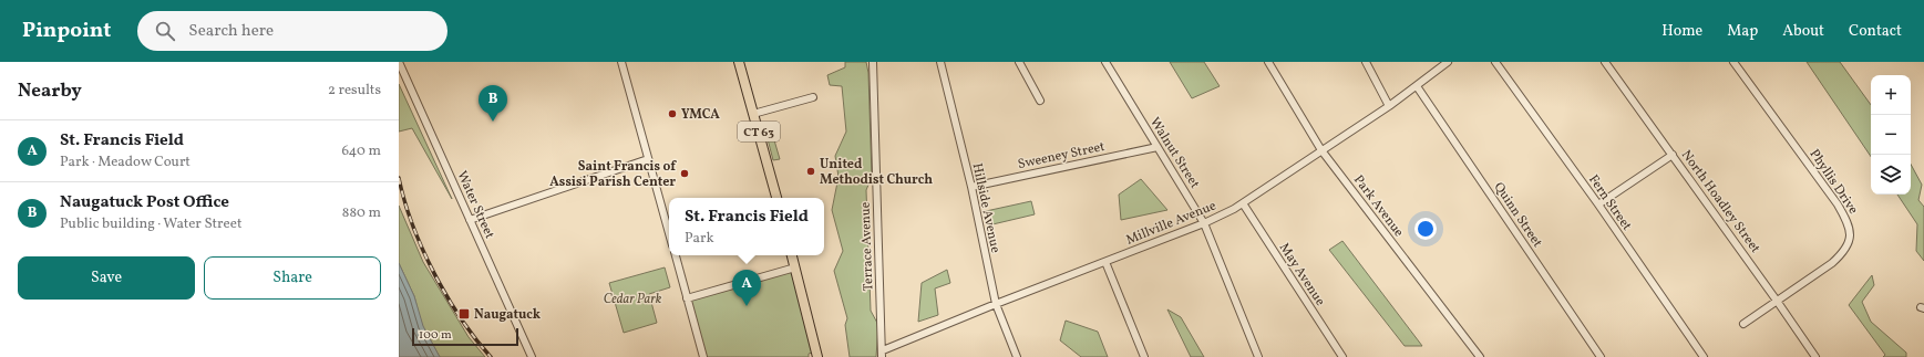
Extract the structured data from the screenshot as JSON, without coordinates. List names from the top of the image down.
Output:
{
  "streets": {
    "main road": ["CT 63"],
    "street": [
      "Walnut Street",
      "Sweeney Street",
      "Phyllis Drive",
      "North Hoadley Street",
      "Fern Street",
      "Water Street",
      "Park Avenue",
      "Hillside Avenue",
      "Quinn Street",
      "Millville Avenue",
      "Terrace Avenue",
      "May Avenue"
    ]
  },
  "crossings": [
    ["Walnut Street", "Sweeney Street"],
    ["Walnut Street", "Millville Avenue"],
    ["Sweeney Street", "Hillside Avenue"],
    ["Phyllis Drive", "North Hoadley Street"],
    ["Park Avenue", "Millville Avenue"],
    ["Hillside Avenue", "Millville Avenue"],
    ["Quinn Street", "Millville Avenue"],
    ["Millville Avenue", "Terrace Avenue"],
    ["Millville Avenue", "May Avenue"]
  ],
  "parks": ["Cedar Park"],
  "places": {
    "other": ["YMCA", "United Methodist Church", "Saint Francis of Assisi Parish Center"],
    "transit": ["Naugatuck"]
  },
  "scale_bar": "100 m",
  "page": {
    "header": "Pinpoint",
    "search": "Search here",
    "nav": [
      "Home",
      "Map",
      "About",
      "Contact"
    ],
    "heading": ["Nearby", "2 results"],
    "map_buttons": ["+", "−"],
    "pins": ["B", "A"],
    "list": [
      {
        "mark": "A",
        "name": "St. Francis Field",
        "note": "Park · Meadow Court",
        "value": "640 m"
      },
      {
        "mark": "B",
        "name": "Naugatuck Post Office",
        "note": "Public building · Water Street",
        "value": "880 m"
      }
    ],
    "popup": ["St. Francis Field", "Park"],
    "buttons": ["Save", "Share"],
    "scale": "100 m"
  }
}
